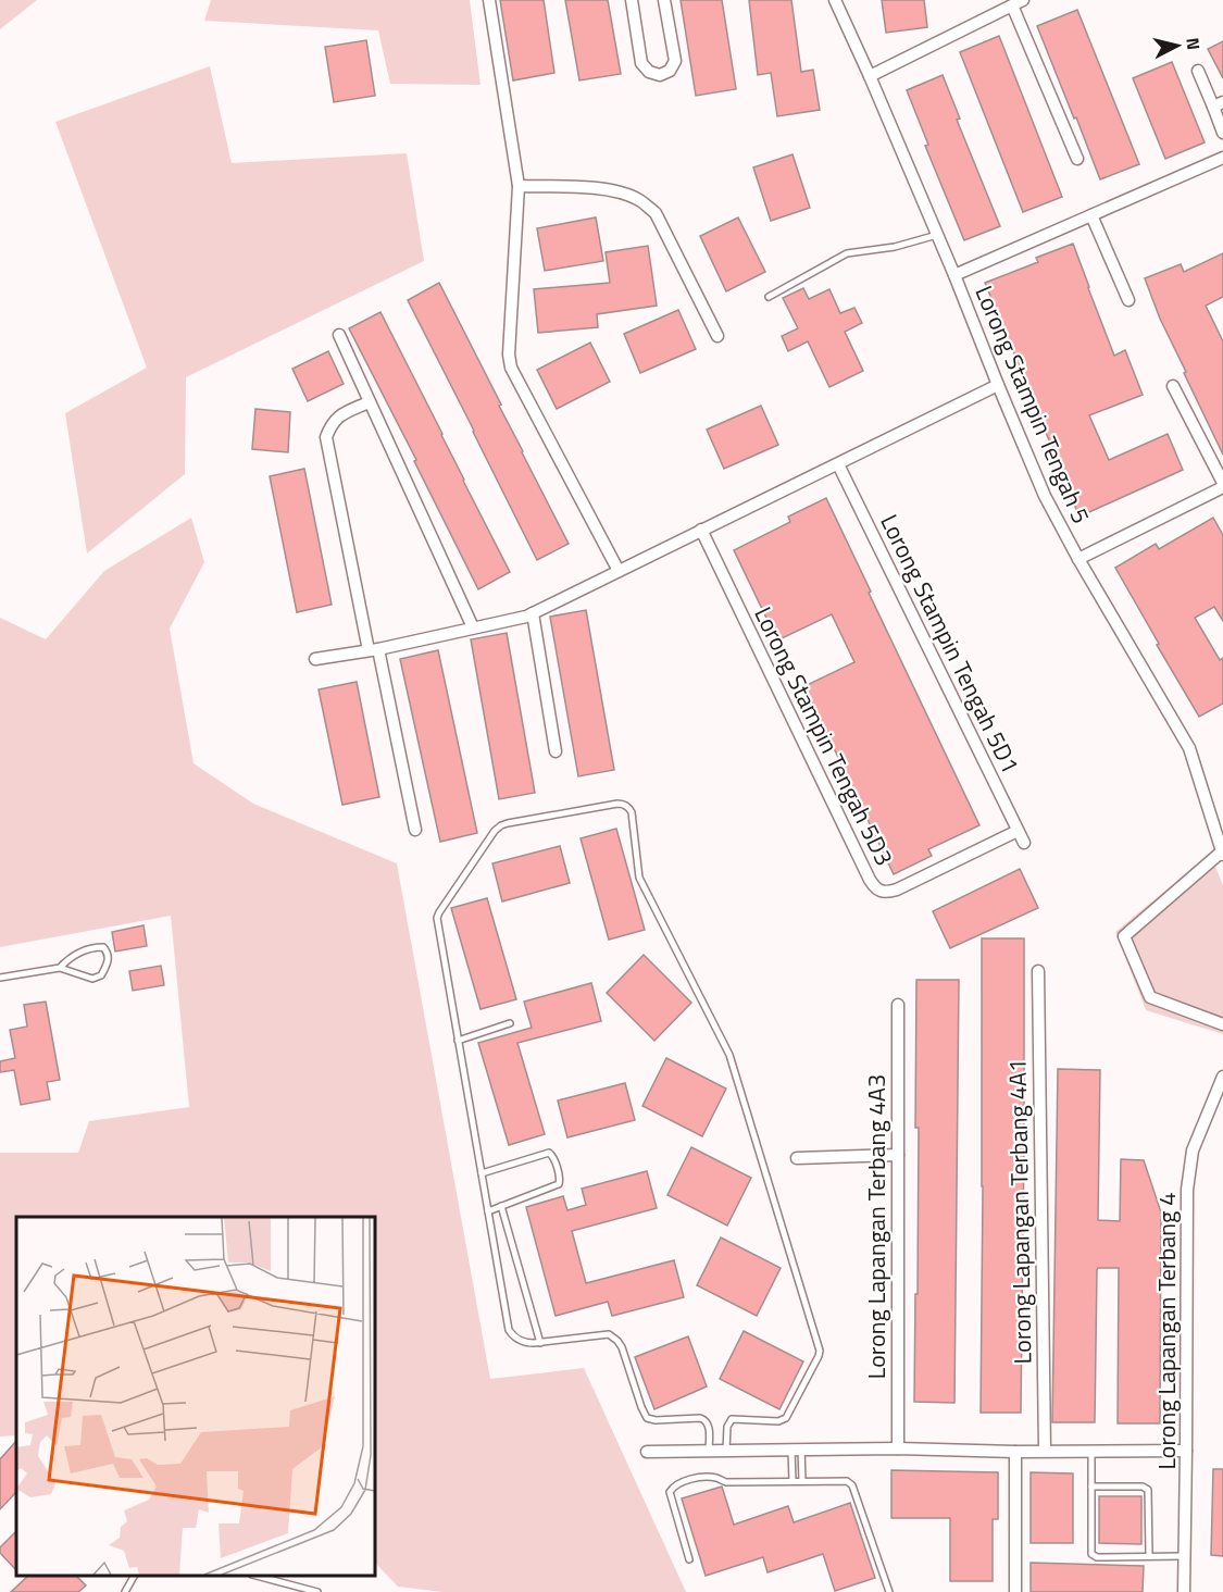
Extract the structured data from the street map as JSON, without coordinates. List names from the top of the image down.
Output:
{
  "streets": {
    "street": [
      "Lorong Stampin Tengah 5",
      "Lorong Stampin Tengah 5D1",
      "Lorong Stampin Tengah 5D3",
      "Lorong Lapangan Terbang 4A1",
      "Lorong Lapangan Terbang 4A3",
      "Lorong Lapangan Terbang 4"
    ]
  },
  "crossings": [
    ["Lorong Stampin Tengah 5D1", "Lorong Stampin Tengah 5D3"]
  ],
  "north": "right"
}
